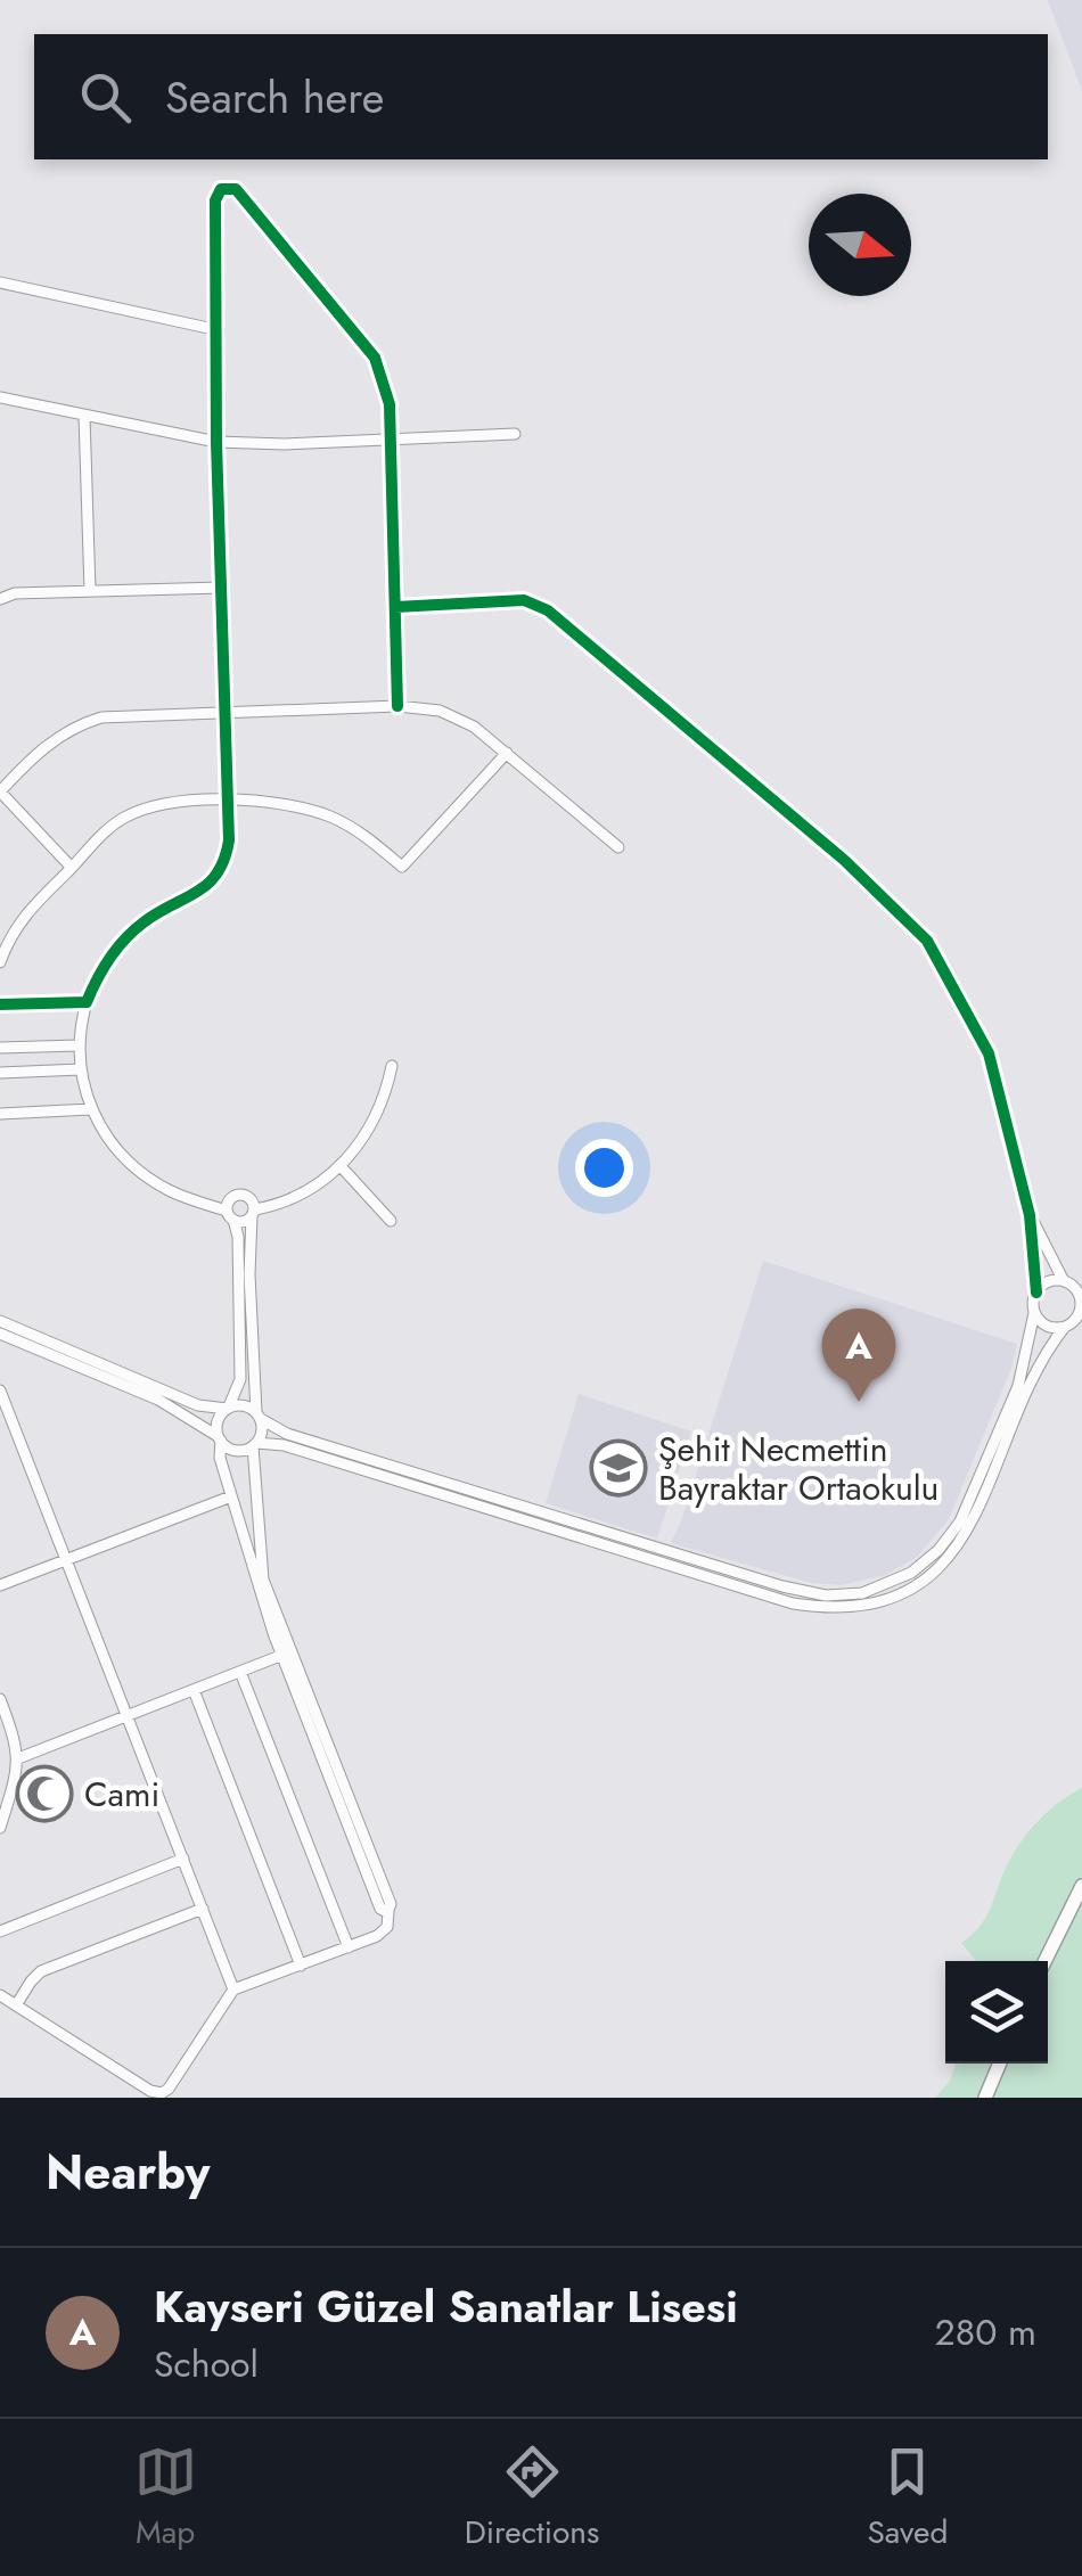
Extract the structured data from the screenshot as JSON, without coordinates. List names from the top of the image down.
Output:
{
  "places": {
    "school or university": ["Şehit Necmettin Bayraktar Ortaokulu"],
    "mosque": ["Cami"]
  },
  "north": "right",
  "page": {
    "search": "Search here",
    "pins": "A",
    "heading": "Nearby",
    "list": [
      {
        "mark": "A",
        "name": "Kayseri Güzel Sanatlar Lisesi",
        "note": "School",
        "value": "280 m"
      }
    ],
    "nav": ["Map", "Directions", "Saved"]
  }
}
